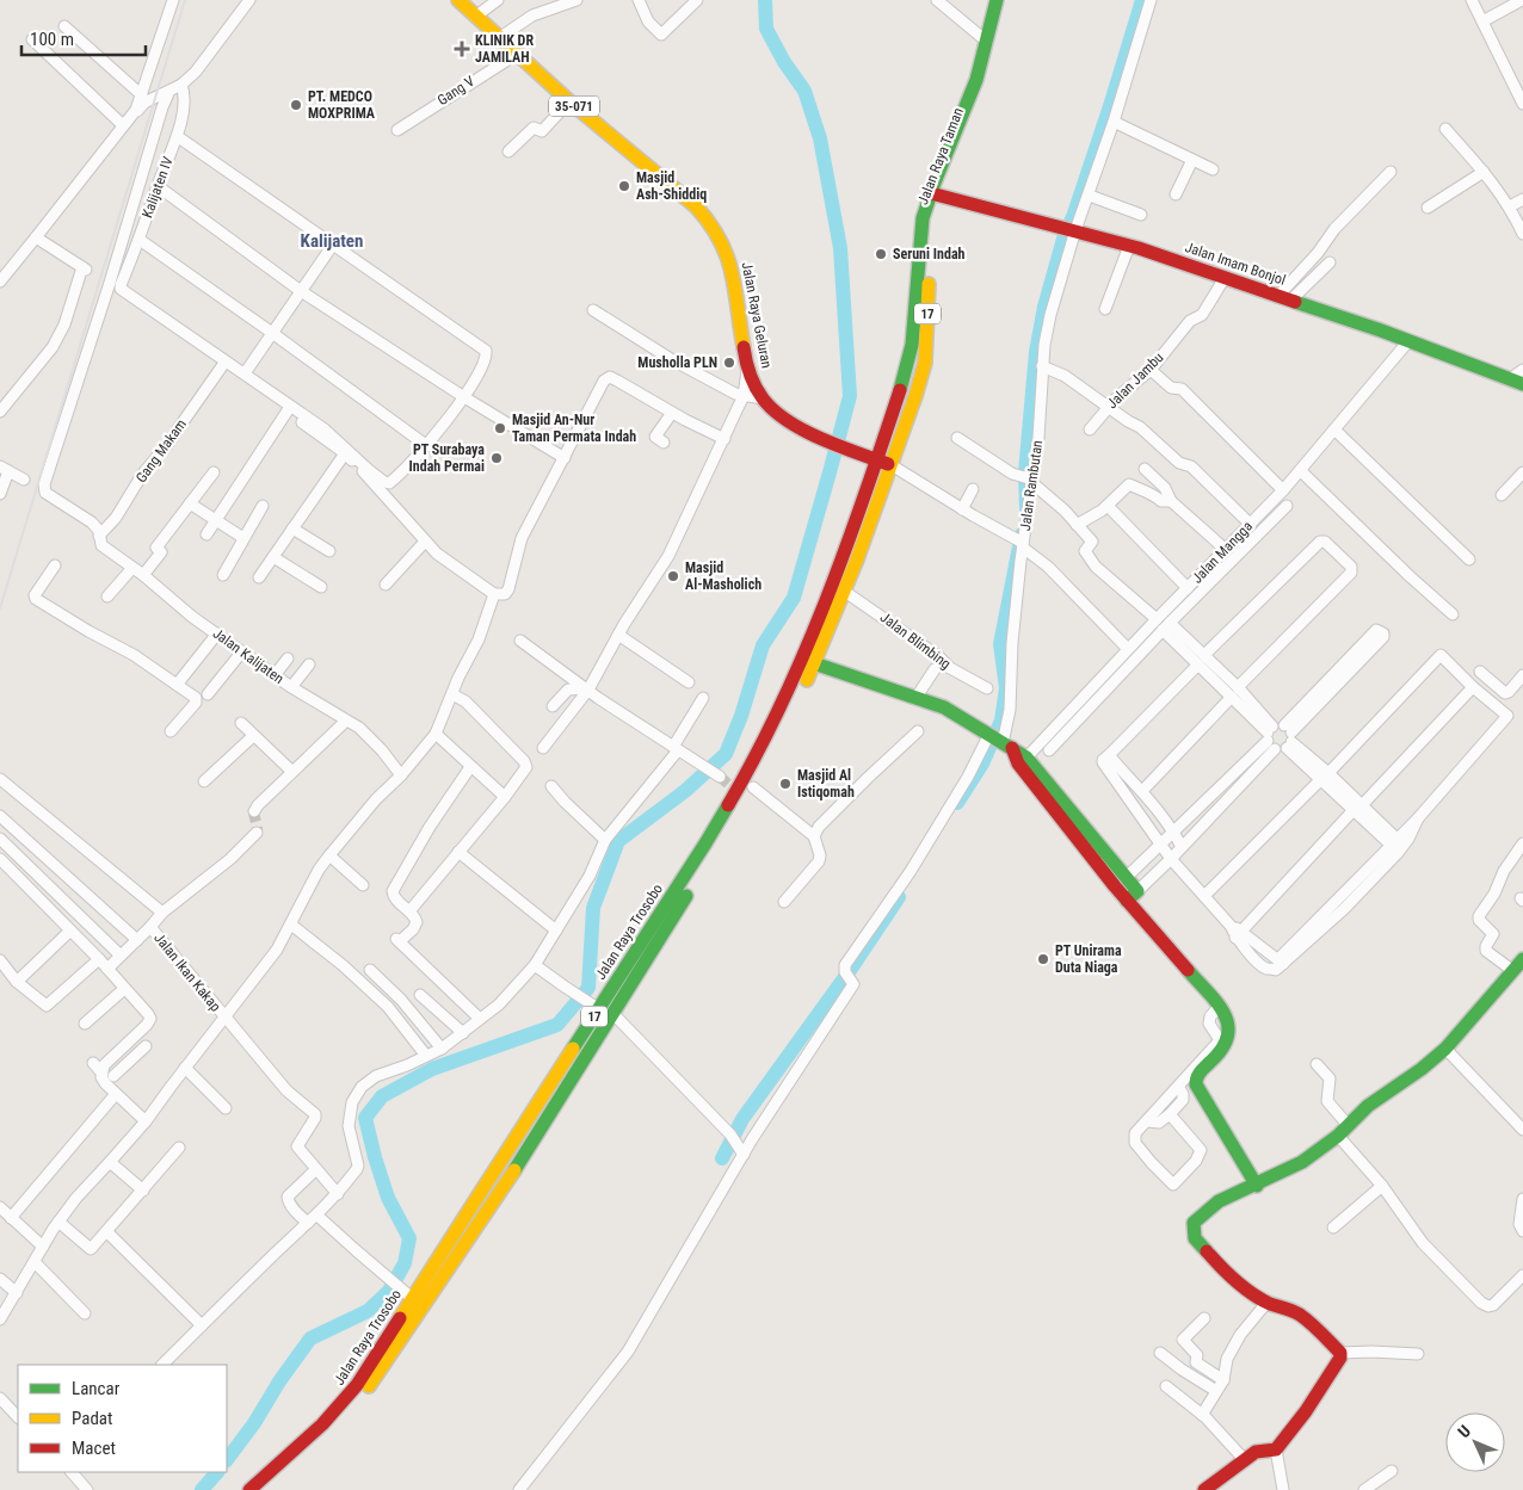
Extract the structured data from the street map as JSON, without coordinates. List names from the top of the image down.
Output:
{
  "streets": {
    "main road": [
      "35-071",
      "Jalan Raya Taman",
      "Jalan Imam Bonjol",
      "17",
      "Jalan Raya Geluran",
      "Jalan Raya Trosobo"
    ],
    "street": [
      "Gang V",
      "Kalijaten IV",
      "Jalan Jambu",
      "Gang Makam",
      "Jalan Rambutan",
      "Jalan Mangga",
      "Jalan Blimbing",
      "Jalan Kalijaten",
      "Jalan Ikan Kakap"
    ]
  },
  "crossings": [
    ["Gang V", "35-071"],
    ["35-071", "Jalan Raya Geluran"],
    ["Jalan Raya Taman", "Jalan Imam Bonjol"],
    ["Jalan Raya Taman", "Jalan Raya Geluran"],
    ["Jalan Raya Taman", "Jalan Raya Trosobo"],
    ["Jalan Imam Bonjol", "Jalan Jambu"],
    ["Jalan Imam Bonjol", "Jalan Rambutan"],
    ["Jalan Imam Bonjol", "Jalan Mangga"],
    ["Jalan Raya Geluran", "Jalan Raya Trosobo"],
    ["Gang Makam", "Jalan Kalijaten"],
    ["Jalan Blimbing", "Jalan Raya Trosobo"]
  ],
  "districts": ["Kalijaten"],
  "places": {
    "health": ["KLINIK DR JAMILAH"],
    "other": [
      "PT. MEDCO MOXPRIMA",
      "Masjid Ash-Shiddiq",
      "Seruni Indah",
      "Musholla PLN",
      "Masjid An-Nur Taman Permata Indah",
      "PT Surabaya Indah Permai",
      "Masjid Al-Masholich",
      "Masjid Al Istiqomah",
      "PT Unirama Duta Niaga"
    ]
  },
  "legend": ["Lancar", "Padat", "Macet"],
  "scale_bar": "100 m",
  "north": "top left"
}
